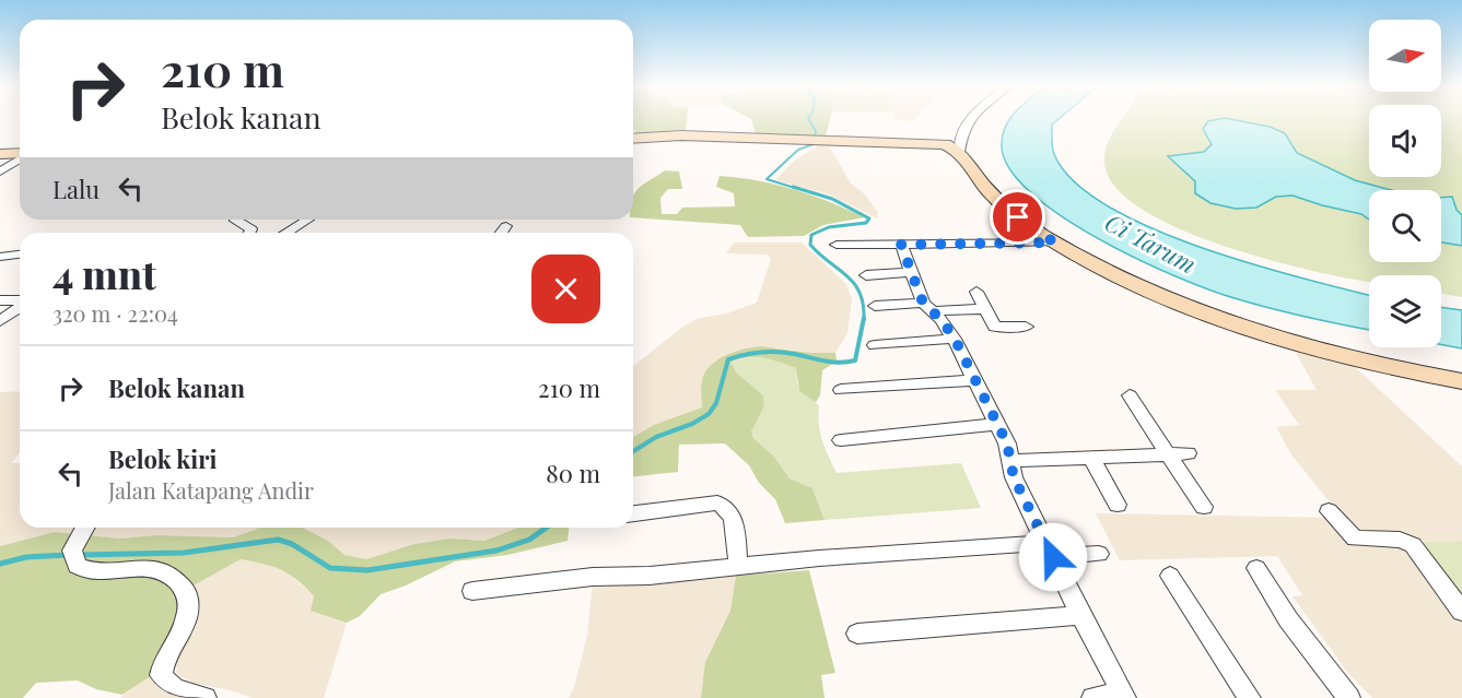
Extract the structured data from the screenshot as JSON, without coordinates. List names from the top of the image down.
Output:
{
  "water": ["Ci Tarum"],
  "north": "right",
  "page": {
    "turn": ["210 m", "Belok kanan"],
    "then": "Lalu",
    "heading": ["4 mnt", "320 m · 22:04"],
    "list": [
      {
        "name": "Belok kanan",
        "value": "210 m"
      },
      {
        "name": "Belok kiri",
        "note": "Jalan Katapang Andir",
        "value": "80 m"
      }
    ]
  }
}
